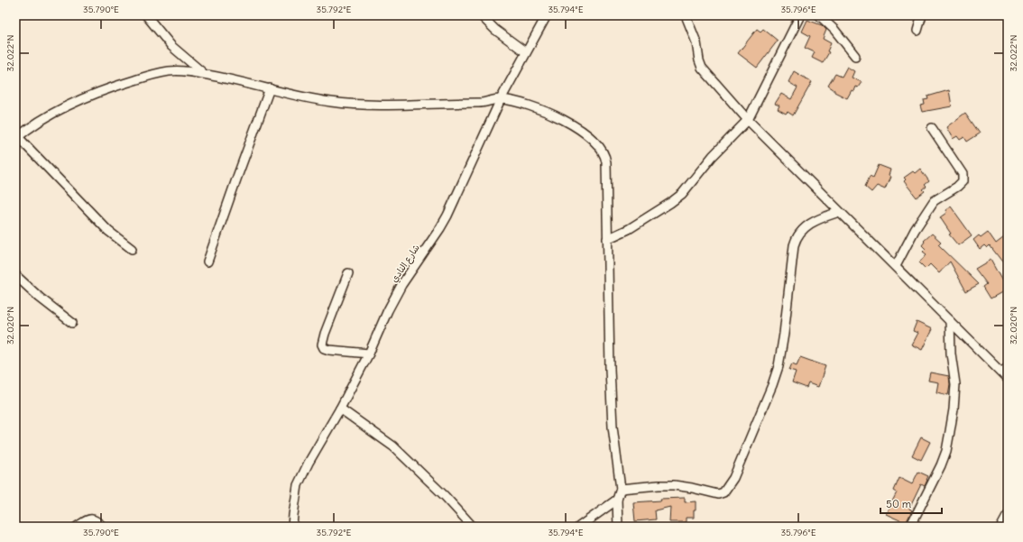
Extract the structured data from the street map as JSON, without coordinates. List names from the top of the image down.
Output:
{
  "streets": {
    "street": ["شارع النادي"]
  },
  "scale_bar": "50 m",
  "coordinates": [
    "35.790°E",
    "35.792°E",
    "35.794°E",
    "35.796°E",
    "32.022°N",
    "32.020°N"
  ]
}
